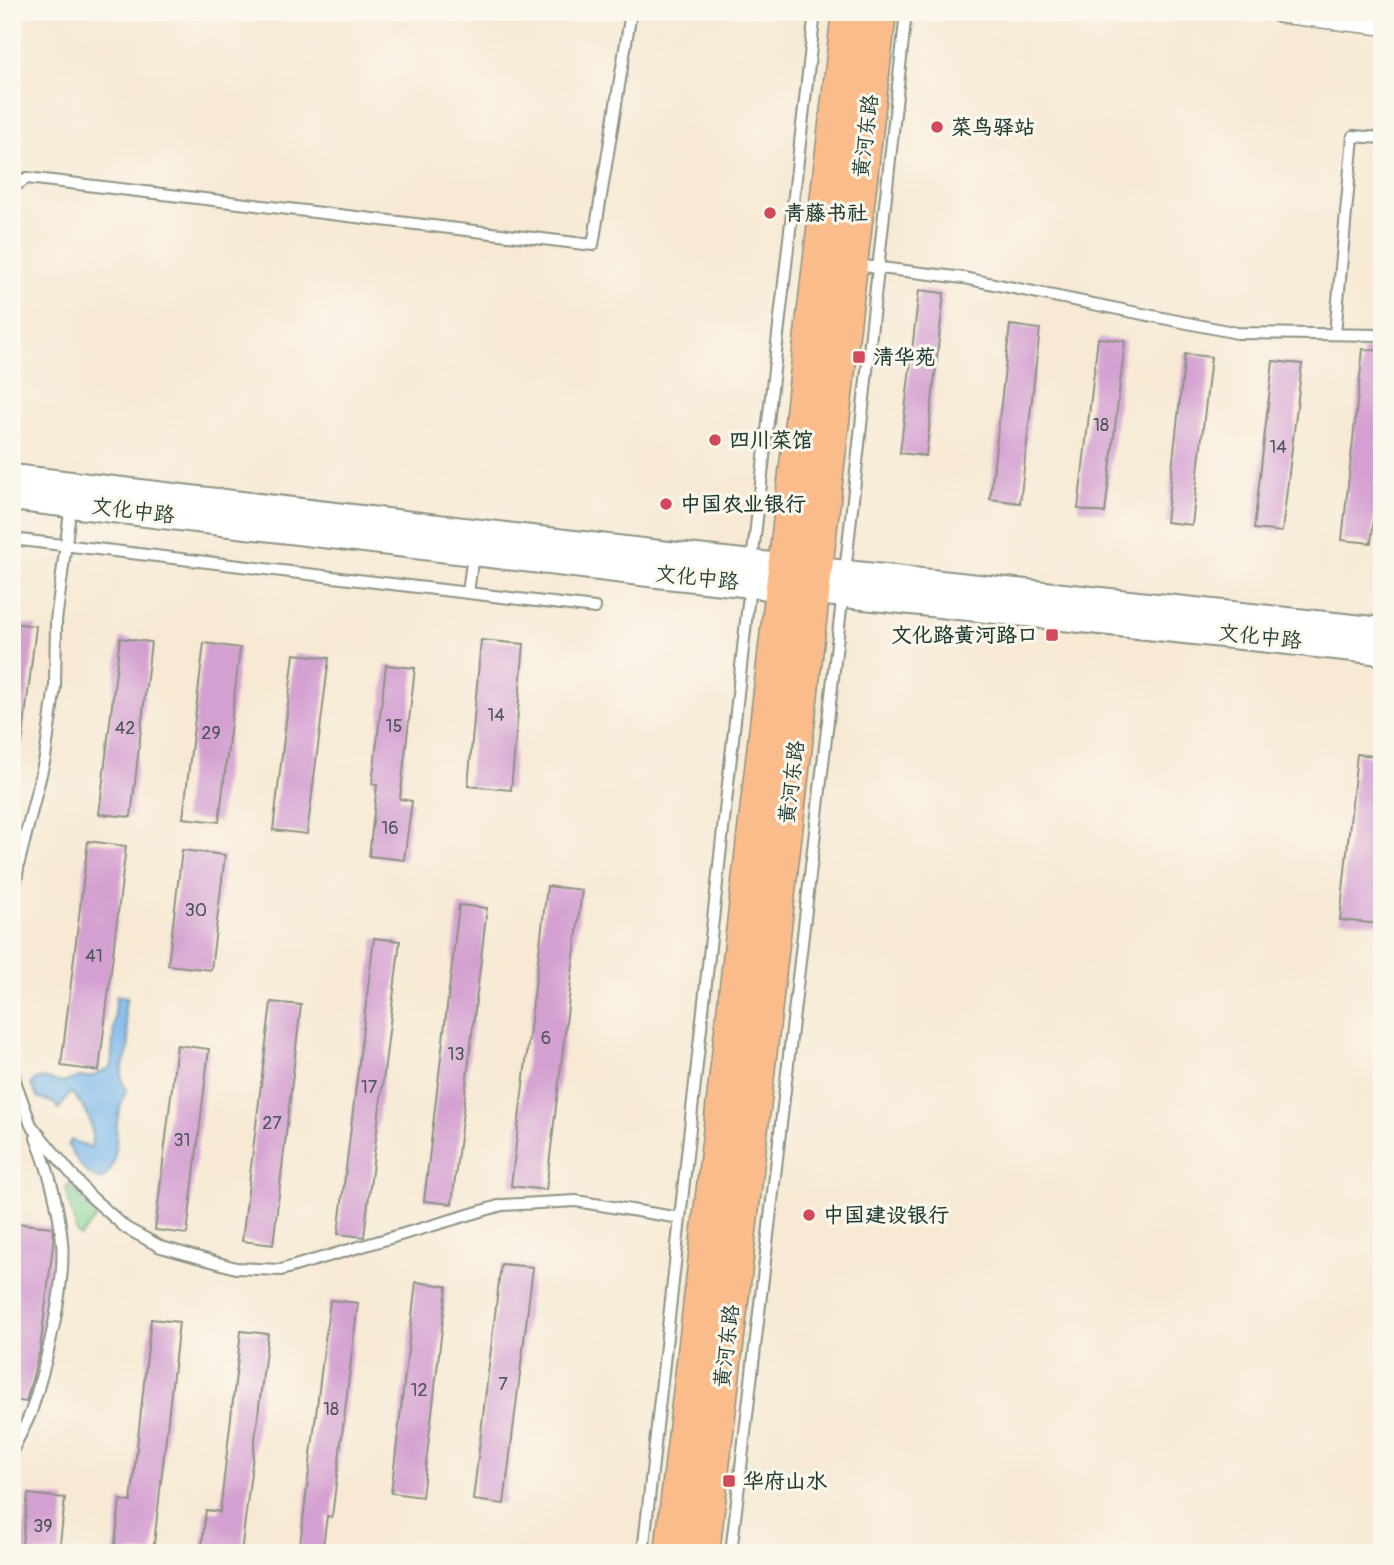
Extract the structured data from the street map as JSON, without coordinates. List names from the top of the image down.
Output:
{
  "streets": {
    "main road": ["黄河东路"],
    "street": ["文化中路"]
  },
  "crossings": [
    ["黄河东路", "文化中路"]
  ],
  "places": {
    "other": [
      "菜鸟驿站",
      "青藤书社",
      "四川菜馆",
      "中国农业银行",
      "中国建设银行"
    ],
    "transit": ["清华苑", "文化路黄河路口", "华府山水"]
  },
  "house_numbers": [
    "18",
    "14",
    "14",
    "15",
    "42",
    "29",
    "16",
    "30",
    "41",
    "6",
    "13",
    "17",
    "27",
    "31",
    "7",
    "12",
    "18",
    "39"
  ]
}
